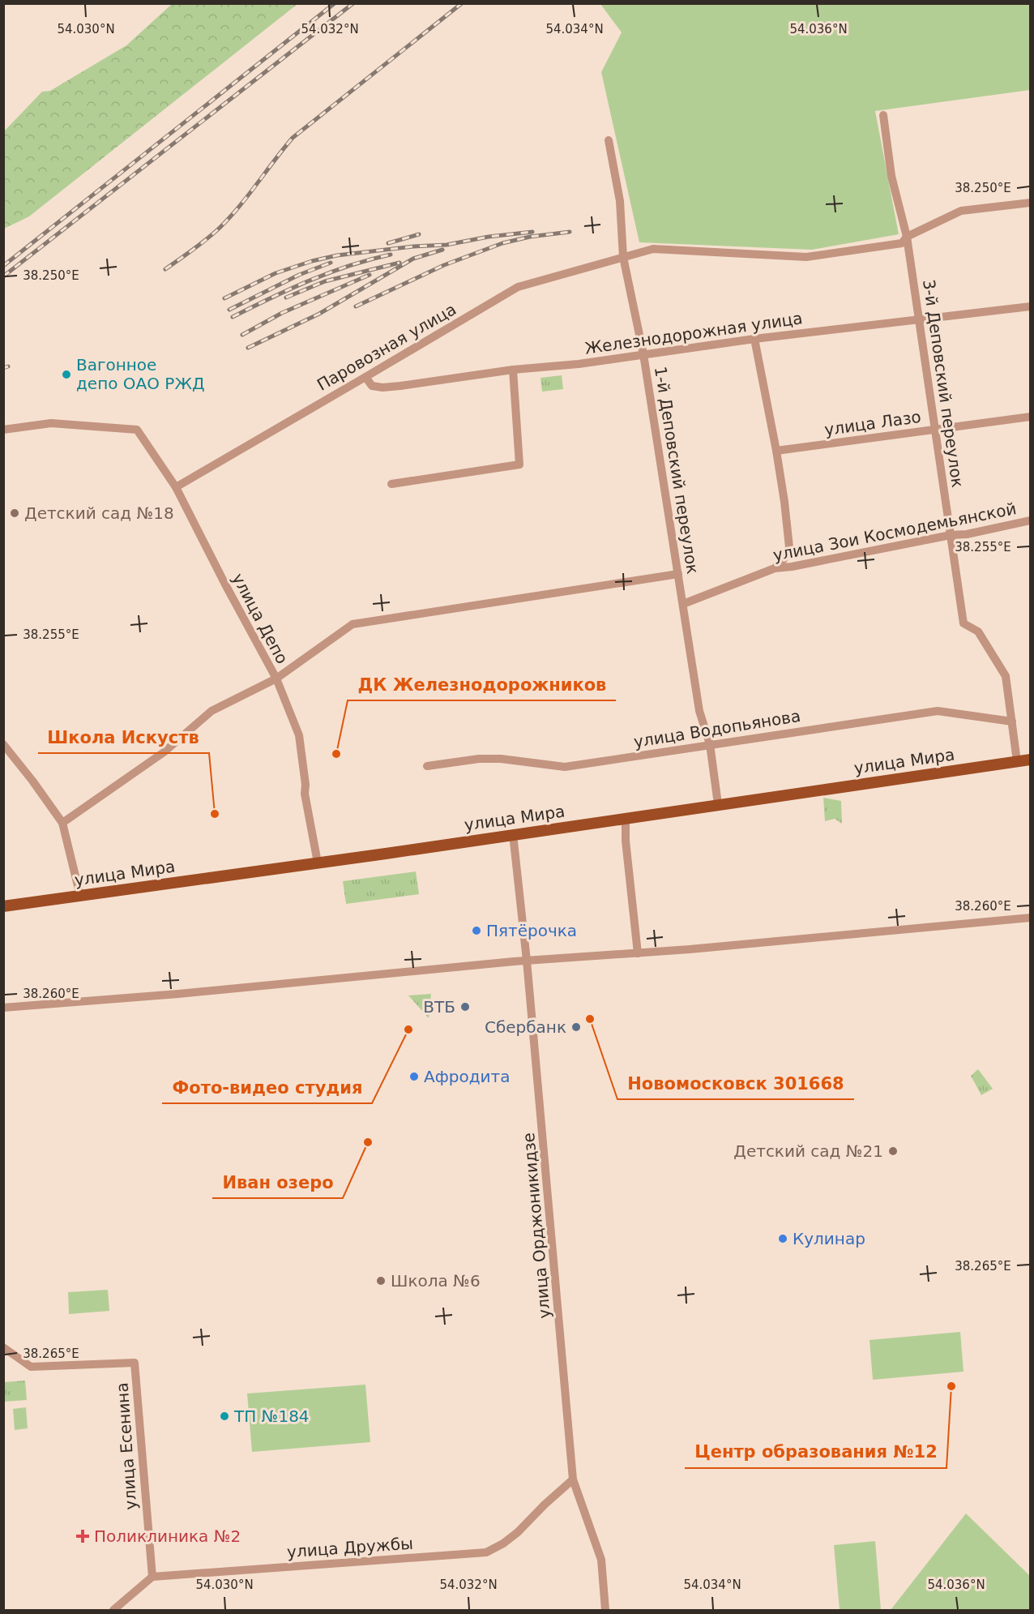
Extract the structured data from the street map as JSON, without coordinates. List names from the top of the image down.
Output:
{
  "streets": {
    "main road": ["улица Мира"],
    "street": [
      "Железнодорожная улица",
      "Паровозная улица",
      "3-й Деповский переулок",
      "улица Лазо",
      "1-й Деповский переулок",
      "улица Зои Космодемьянской",
      "улица Депо",
      "улица Водопьянова",
      "улица Орджоникидзе",
      "улица Есенина",
      "улица Дружбы"
    ]
  },
  "crossings": [
    ["Железнодорожная улица", "Паровозная улица"],
    ["Железнодорожная улица", "3-й Деповский переулок"],
    ["Железнодорожная улица", "1-й Деповский переулок"],
    ["Паровозная улица", "3-й Деповский переулок"],
    ["Паровозная улица", "1-й Деповский переулок"],
    ["Паровозная улица", "улица Депо"],
    ["3-й Деповский переулок", "улица Лазо"],
    ["3-й Деповский переулок", "улица Зои Космодемьянской"],
    ["3-й Деповский переулок", "улица Водопьянова"],
    ["1-й Деповский переулок", "улица Зои Космодемьянской"],
    ["1-й Деповский переулок", "улица Водопьянова"],
    ["1-й Деповский переулок", "улица Мира"],
    ["улица Мира", "улица Орджоникидзе"],
    ["улица Орджоникидзе", "улица Дружбы"],
    ["улица Есенина", "улица Дружбы"]
  ],
  "places": {
    "other": [
      "Вагонное депо ОАО РЖД",
      "Детский сад №18",
      "ДК Железнодорожников",
      "Школа Искуств",
      "Пятёрочка",
      "ВТБ",
      "Новомосковск 301668",
      "Сбербанк",
      "Фото-видео студия",
      "Афродита",
      "Иван озеро",
      "Детский сад №21",
      "Кулинар",
      "Школа №6",
      "Центр образования №12",
      "ТП №184"
    ],
    "health": ["Поликлиника №2"]
  },
  "coordinates": [
    "54.030°N",
    "54.032°N",
    "54.034°N",
    "54.036°N",
    "38.250°E",
    "38.255°E",
    "38.260°E",
    "38.265°E"
  ]
}
